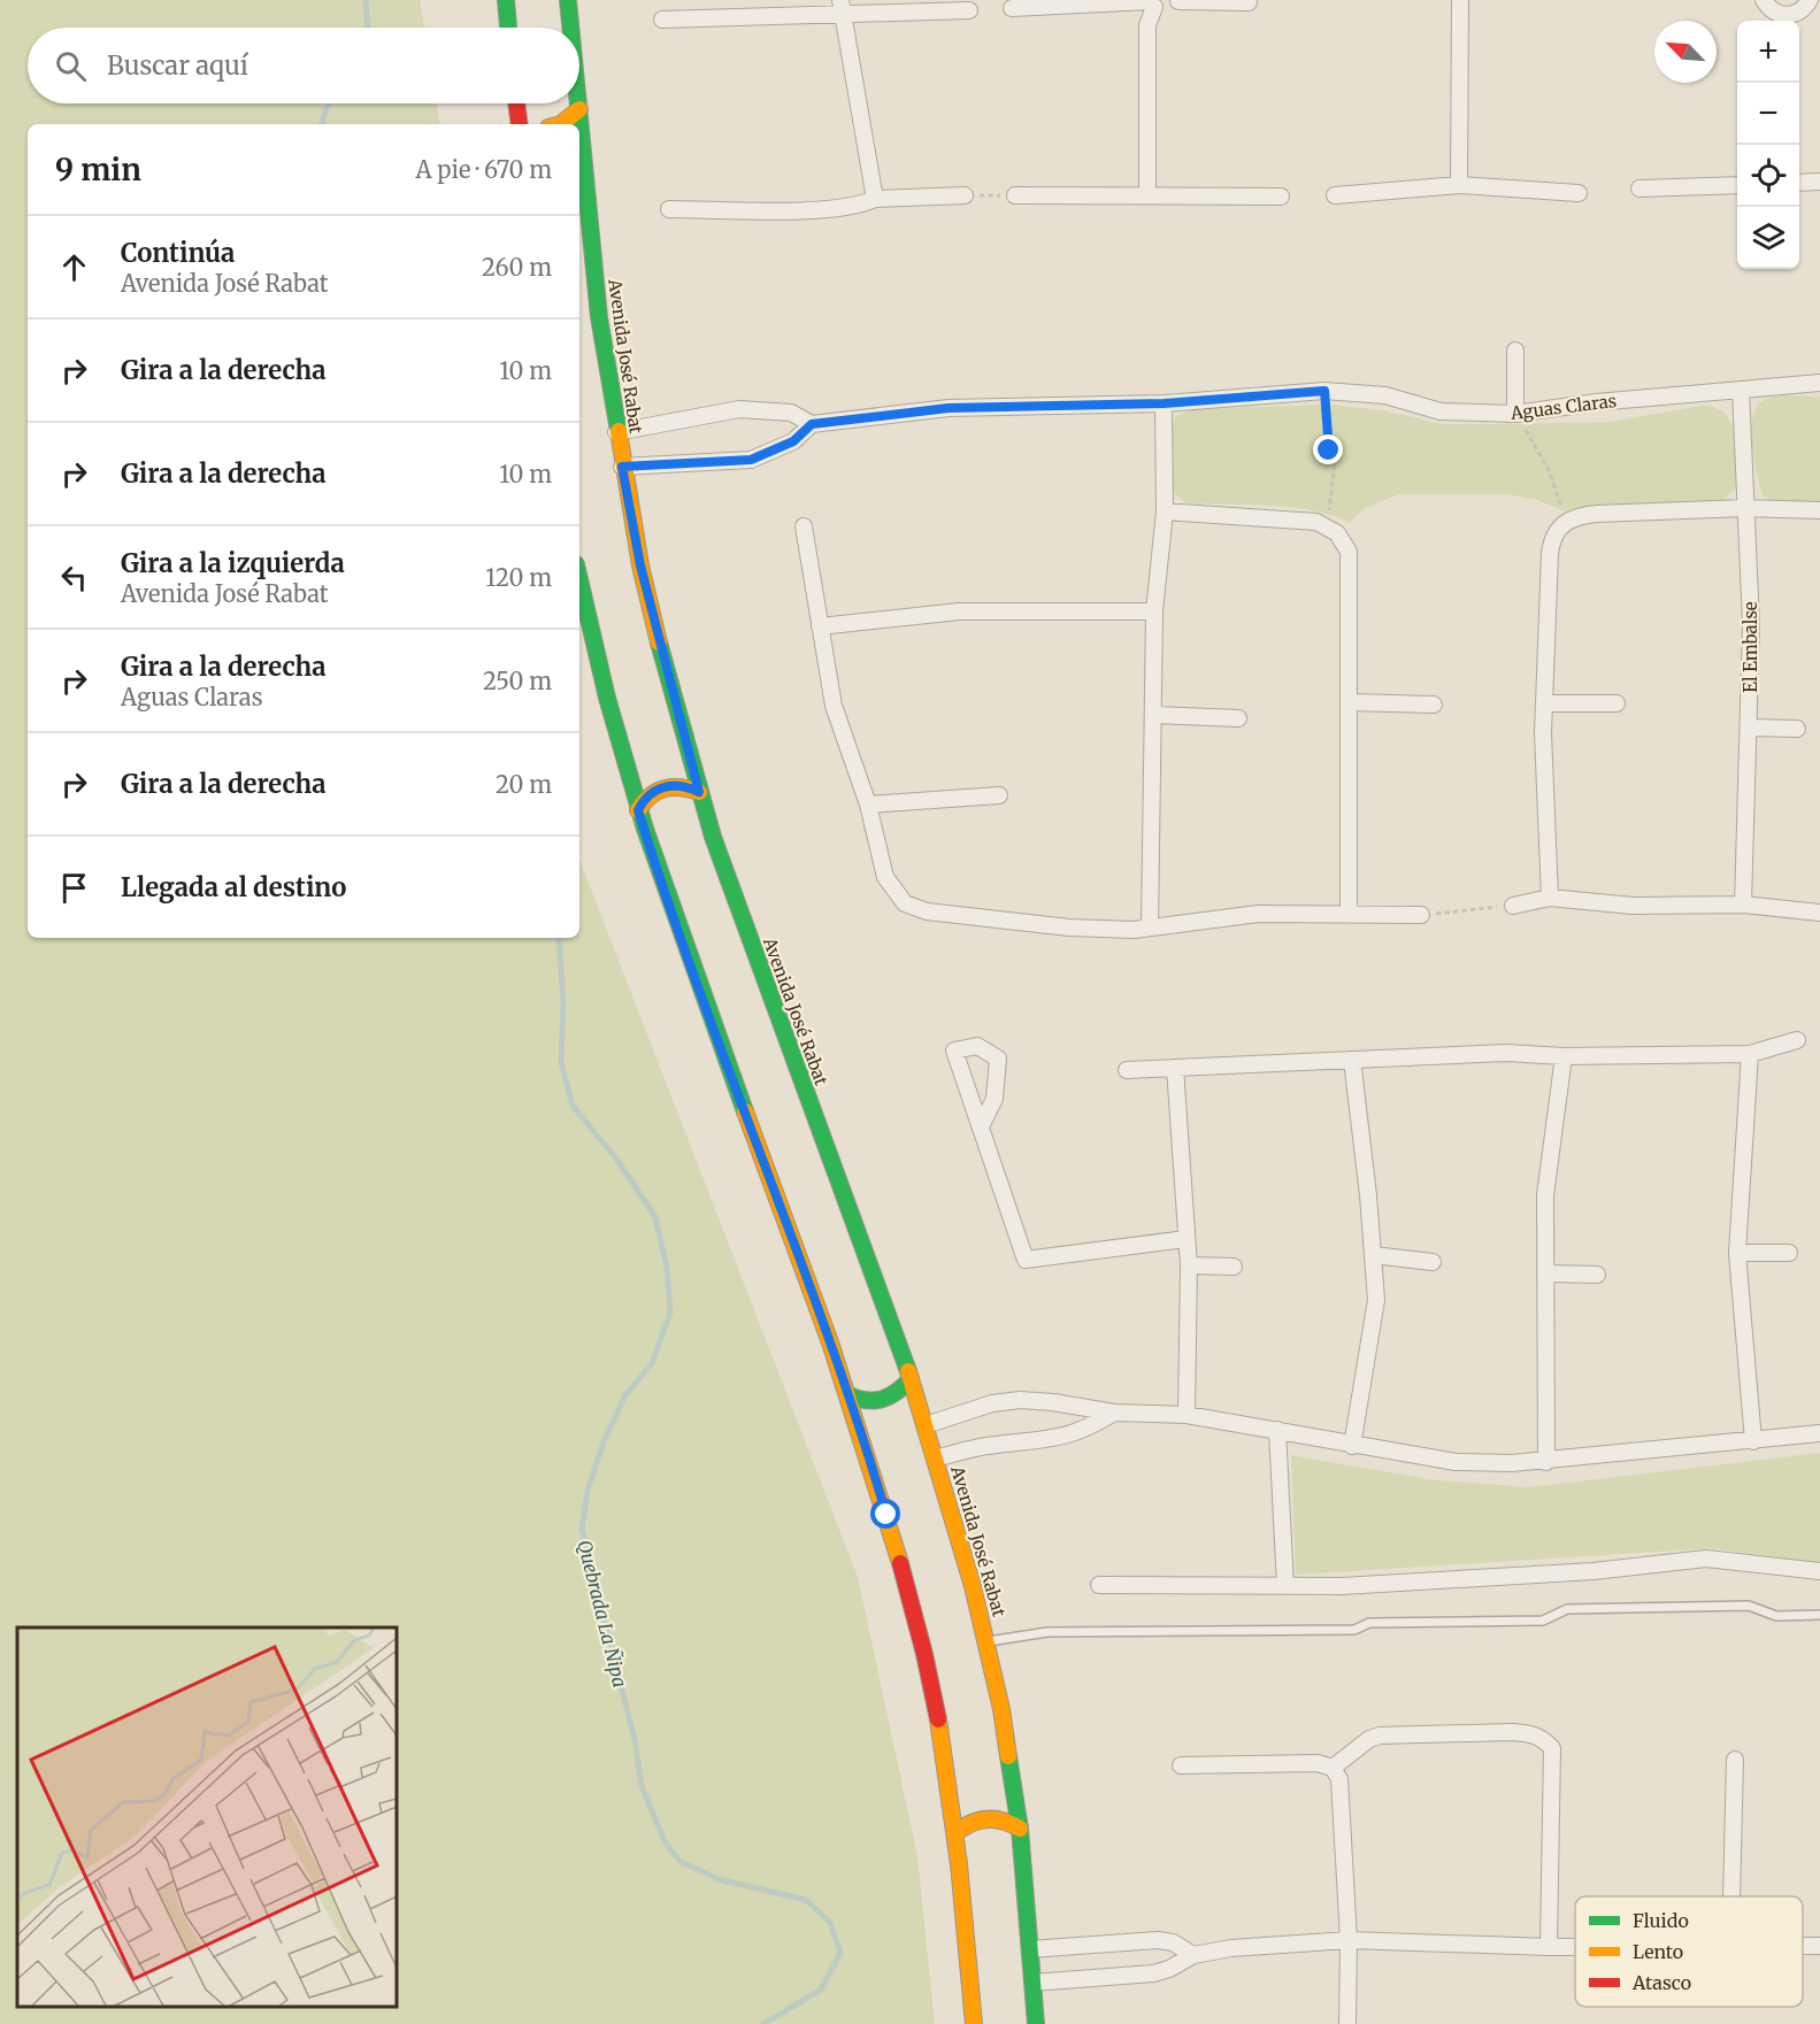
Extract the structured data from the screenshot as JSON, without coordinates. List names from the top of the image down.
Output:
{
  "streets": {
    "street": ["Avenida José Rabat", "Aguas Claras", "El Embalse"]
  },
  "crossings": [
    ["Avenida José Rabat", "Aguas Claras"],
    ["Aguas Claras", "El Embalse"]
  ],
  "water": ["Quebrada La Ñipa"],
  "legend": ["Fluido", "Lento", "Atasco"],
  "north": "top left",
  "page": {
    "map_buttons": ["+", "−"],
    "search": "Buscar aquí",
    "heading": ["9 min", "A pie · 670 m"],
    "list": [
      ["Continúa", "Avenida José Rabat", "260 m"],
      ["Gira a la derecha", "10 m"],
      ["Gira a la derecha", "10 m"],
      ["Gira a la izquierda", "Avenida José Rabat", "120 m"],
      ["Gira a la derecha", "Aguas Claras", "250 m"],
      ["Gira a la derecha", "20 m"],
      "Llegada al destino"
    ]
  }
}
